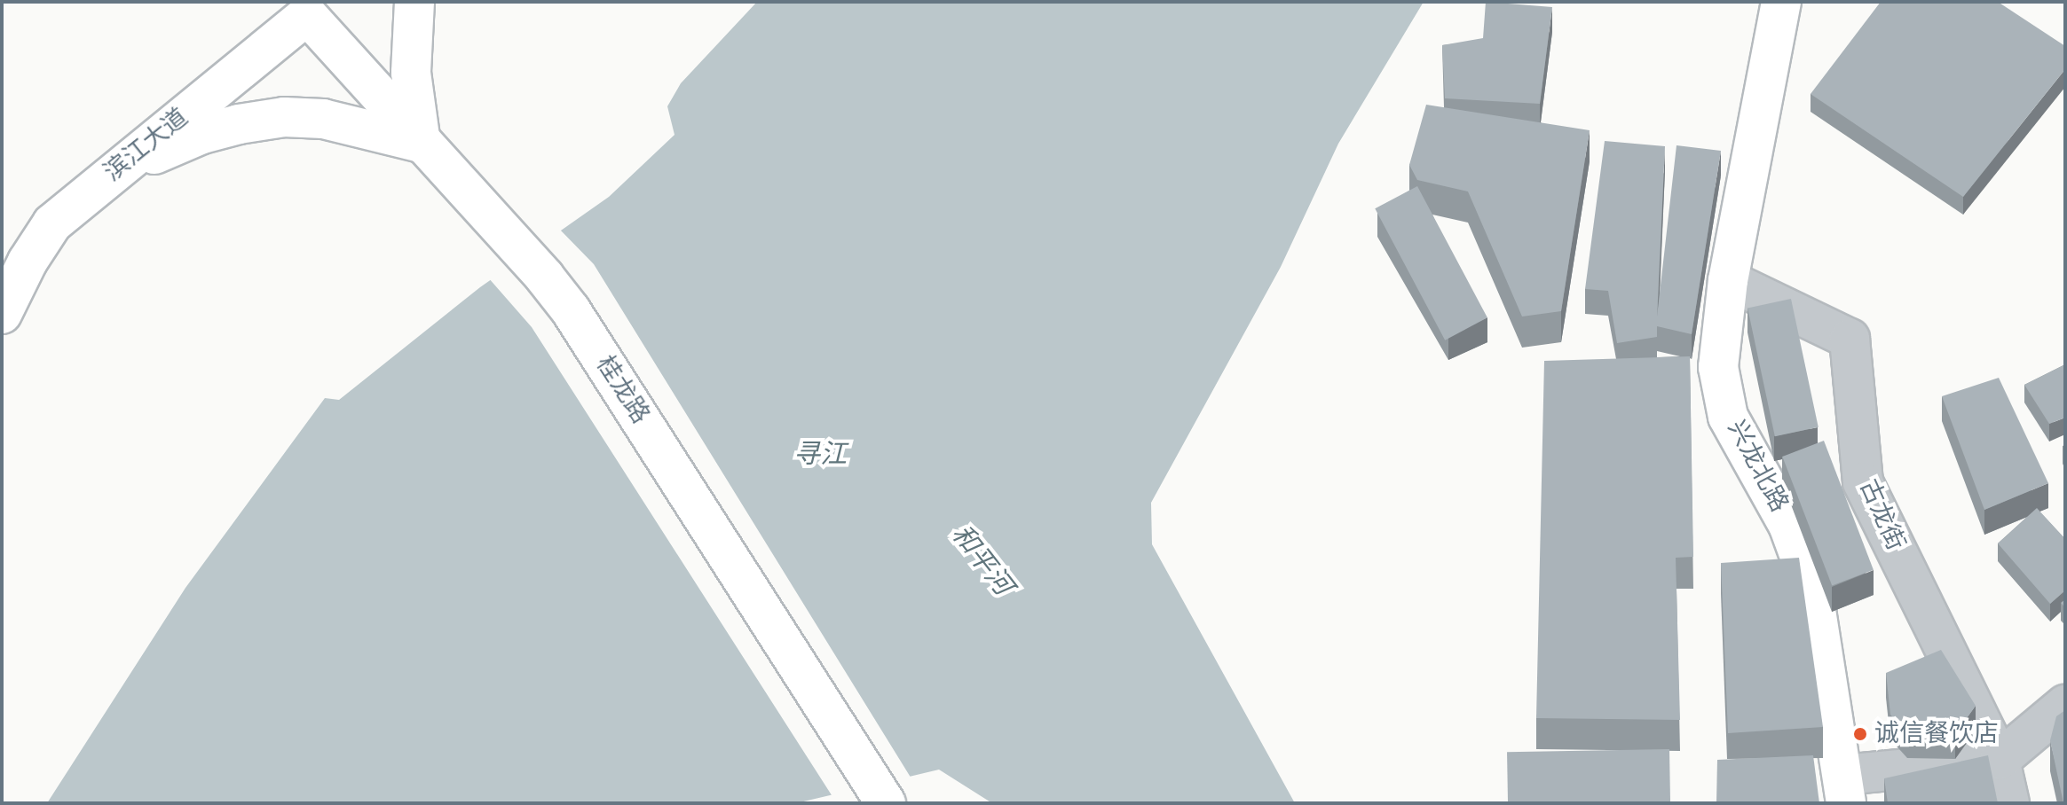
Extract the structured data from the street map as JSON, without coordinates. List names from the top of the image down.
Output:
{
  "streets": {
    "main road": ["滨江大道", "桂龙路", "兴龙北路"],
    "street": ["古龙街"]
  },
  "crossings": [
    ["滨江大道", "桂龙路"],
    ["兴龙北路", "古龙街"]
  ],
  "water": ["寻江", "和平河"],
  "places": ["诚信餐饮店"]
}
